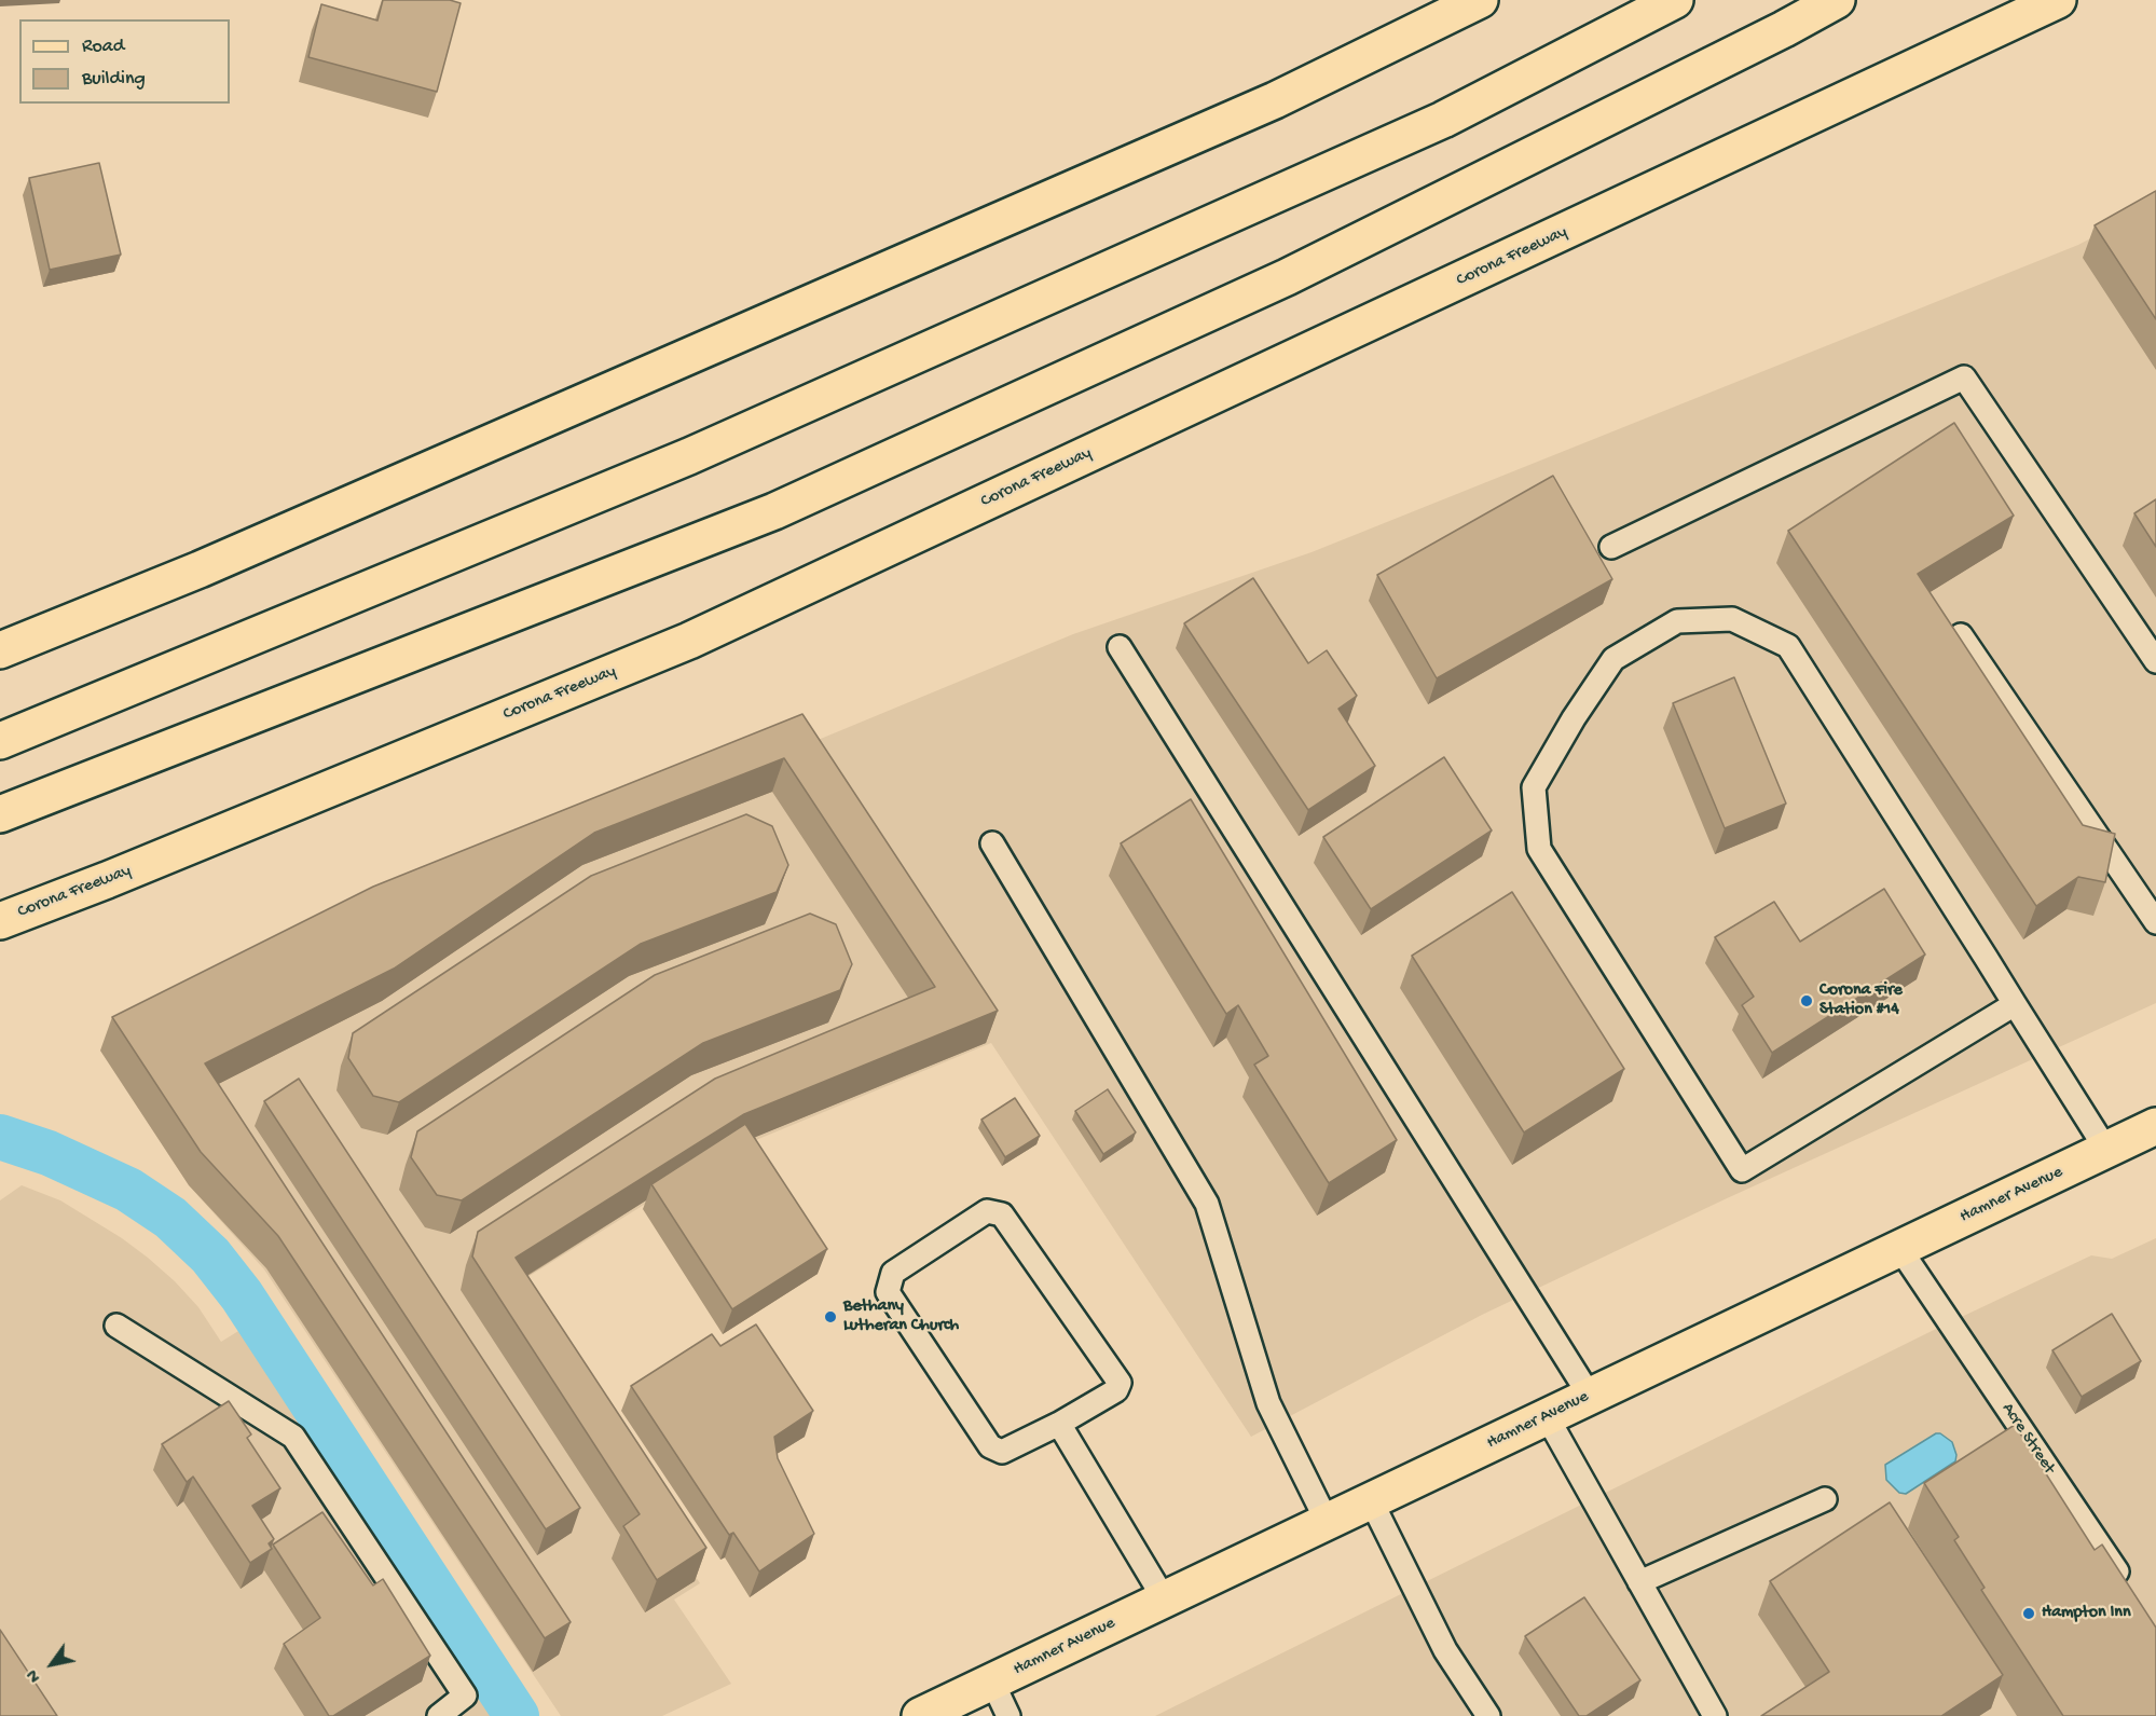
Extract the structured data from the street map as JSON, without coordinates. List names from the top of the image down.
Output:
{
  "streets": {
    "main road": ["Corona Freeway", "Hamner Avenue"],
    "lane": ["Acre Street"]
  },
  "crossings": [
    ["Hamner Avenue", "Acre Street"]
  ],
  "places": ["Corona Fire Station #14", "Bethany Lutheran Church", "Hampton Inn"],
  "legend": ["Road", "Building"],
  "north": "bottom left"
}
